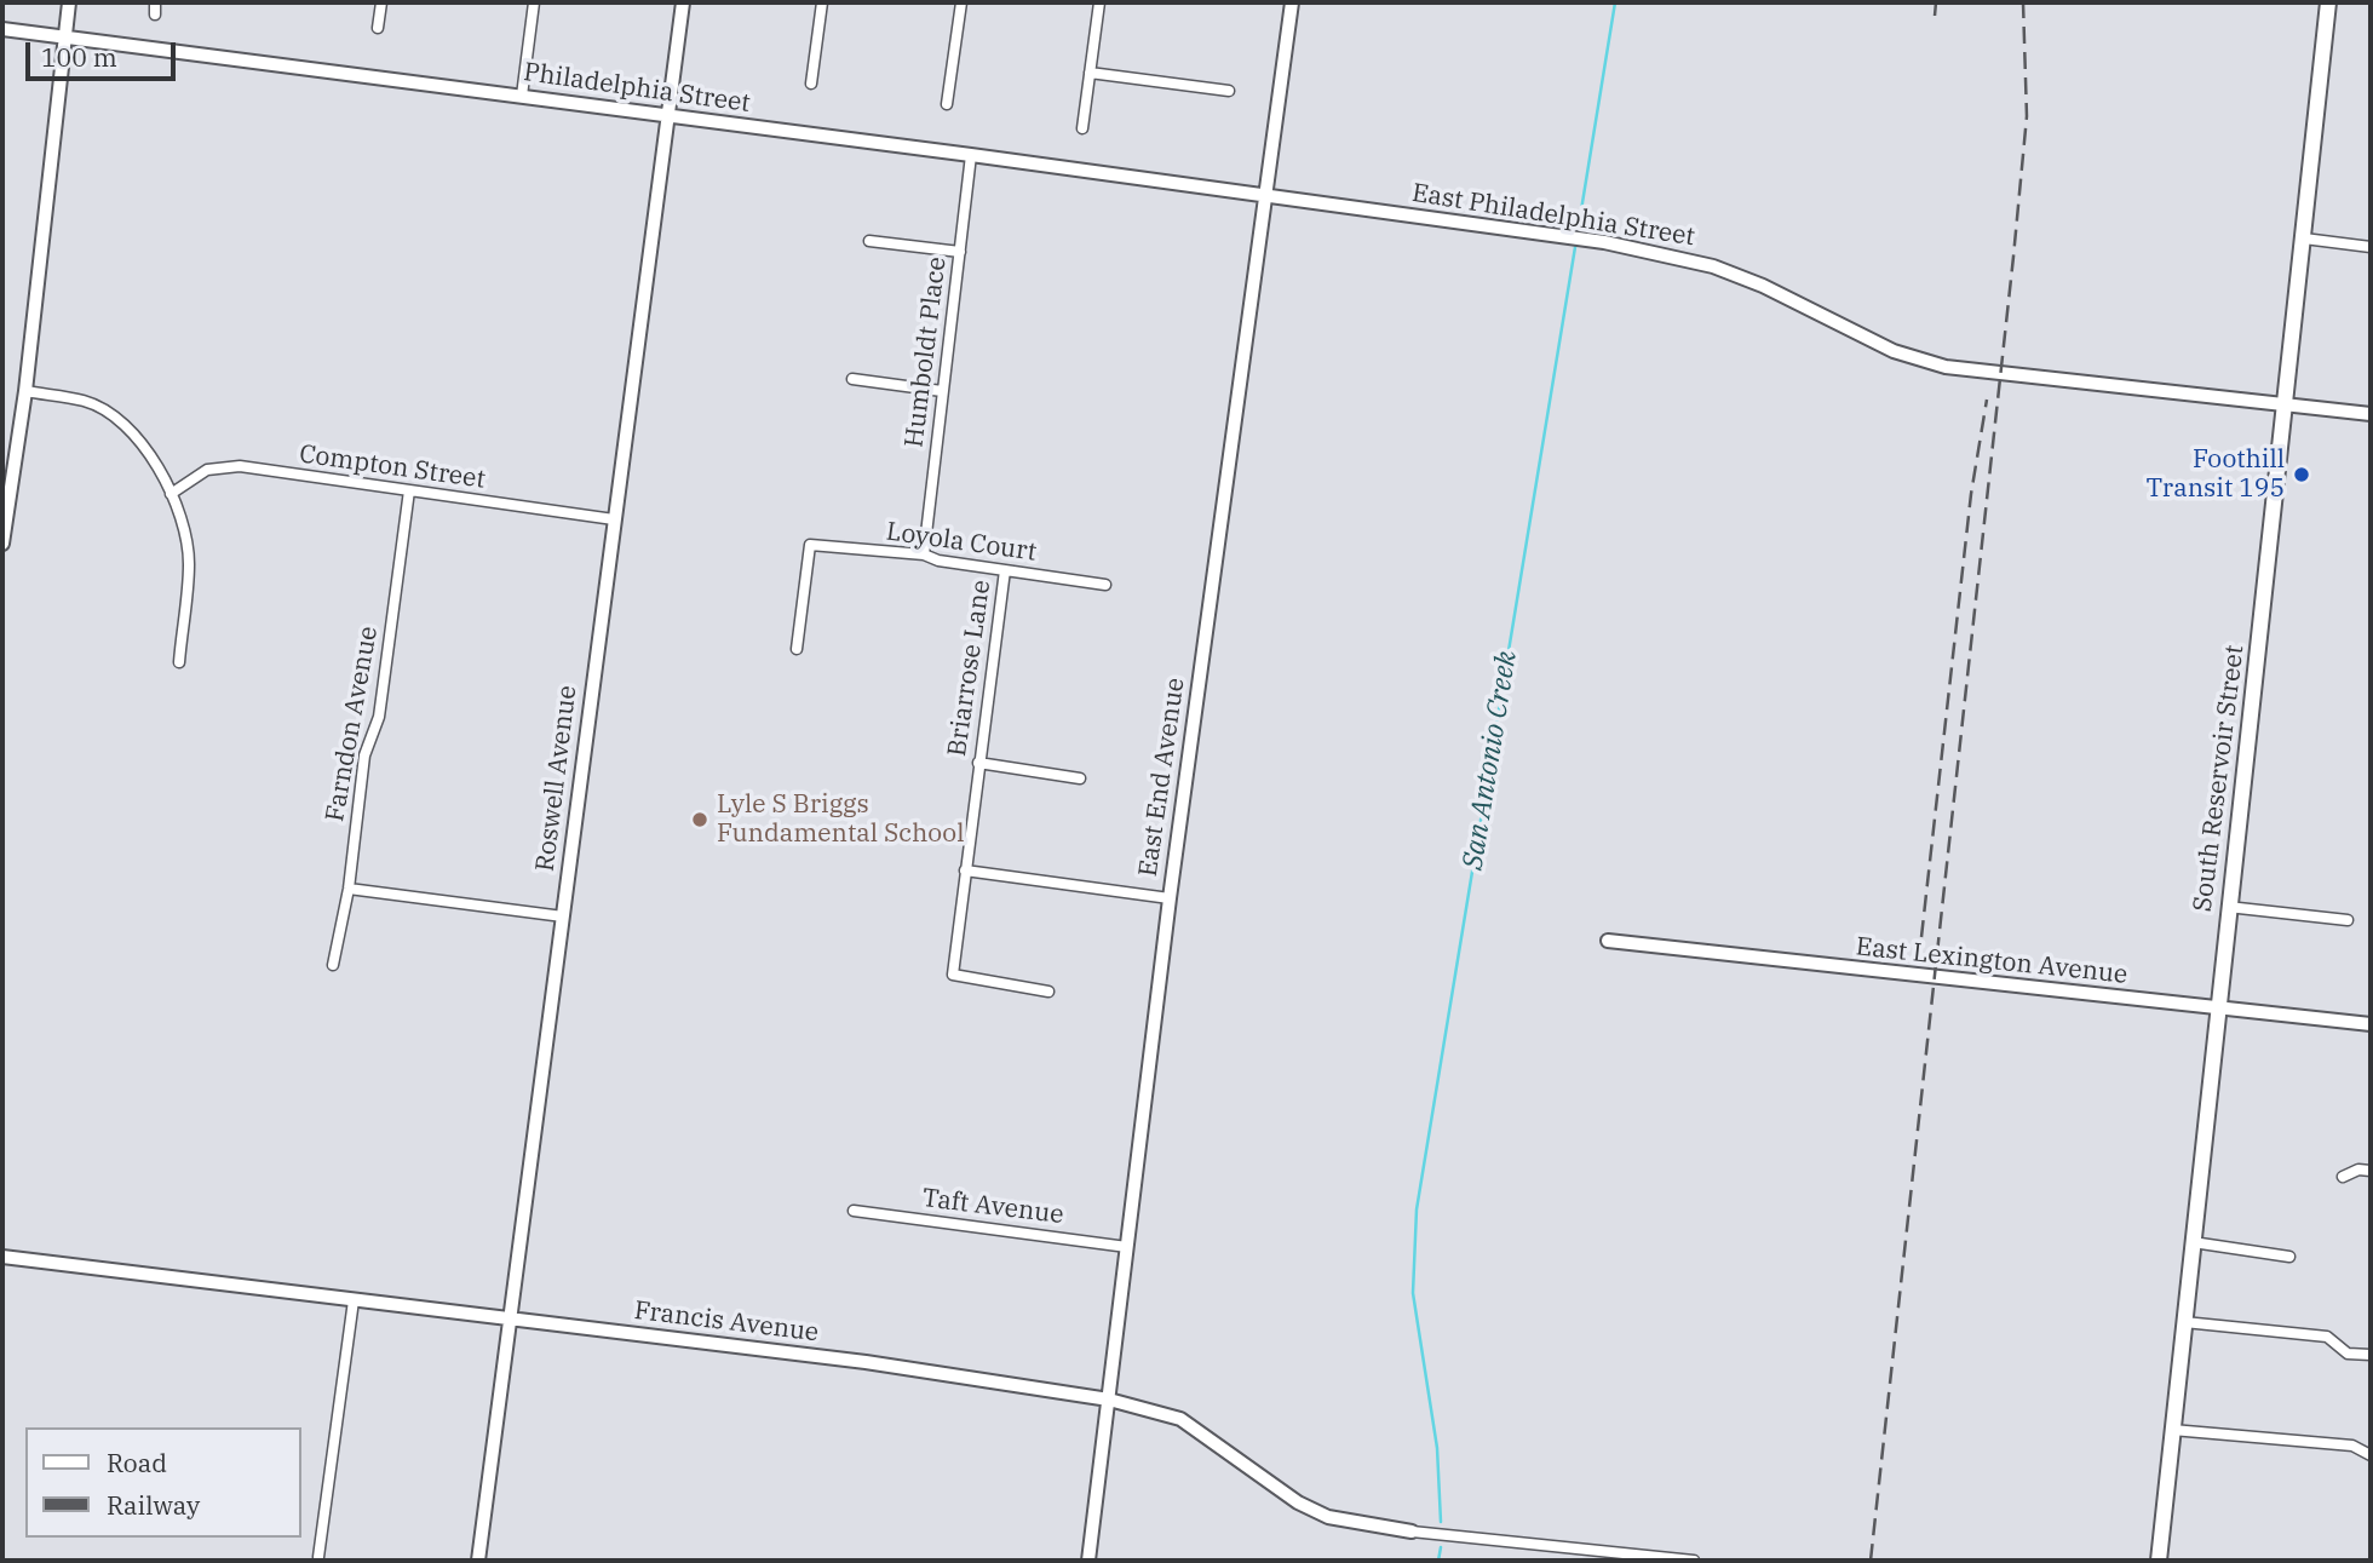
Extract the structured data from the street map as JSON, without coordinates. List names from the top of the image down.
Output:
{
  "streets": {
    "main road": ["South Reservoir Street"],
    "street": [
      "Philadelphia Street",
      "East Philadelphia Street",
      "Humboldt Place",
      "Compton Street",
      "Loyola Court",
      "Briarrose Lane",
      "Farndon Avenue",
      "East End Avenue",
      "Roswell Avenue",
      "East Lexington Avenue",
      "Taft Avenue",
      "Francis Avenue"
    ]
  },
  "crossings": [
    ["Philadelphia Street", "East Philadelphia Street"],
    ["Philadelphia Street", "Humboldt Place"],
    ["Philadelphia Street", "East End Avenue"],
    ["Philadelphia Street", "Roswell Avenue"],
    ["East Philadelphia Street", "East End Avenue"],
    ["East Philadelphia Street", "South Reservoir Street"],
    ["Humboldt Place", "Loyola Court"],
    ["Compton Street", "Farndon Avenue"],
    ["Compton Street", "Roswell Avenue"],
    ["Loyola Court", "Briarrose Lane"],
    ["East End Avenue", "Taft Avenue"],
    ["East End Avenue", "Francis Avenue"],
    ["Roswell Avenue", "Francis Avenue"],
    ["South Reservoir Street", "East Lexington Avenue"]
  ],
  "water": ["San Antonio Creek"],
  "places": ["Foothill Transit 195", "Lyle S Briggs Fundamental School"],
  "legend": ["Road", "Railway"],
  "scale_bar": "100 m"
}
